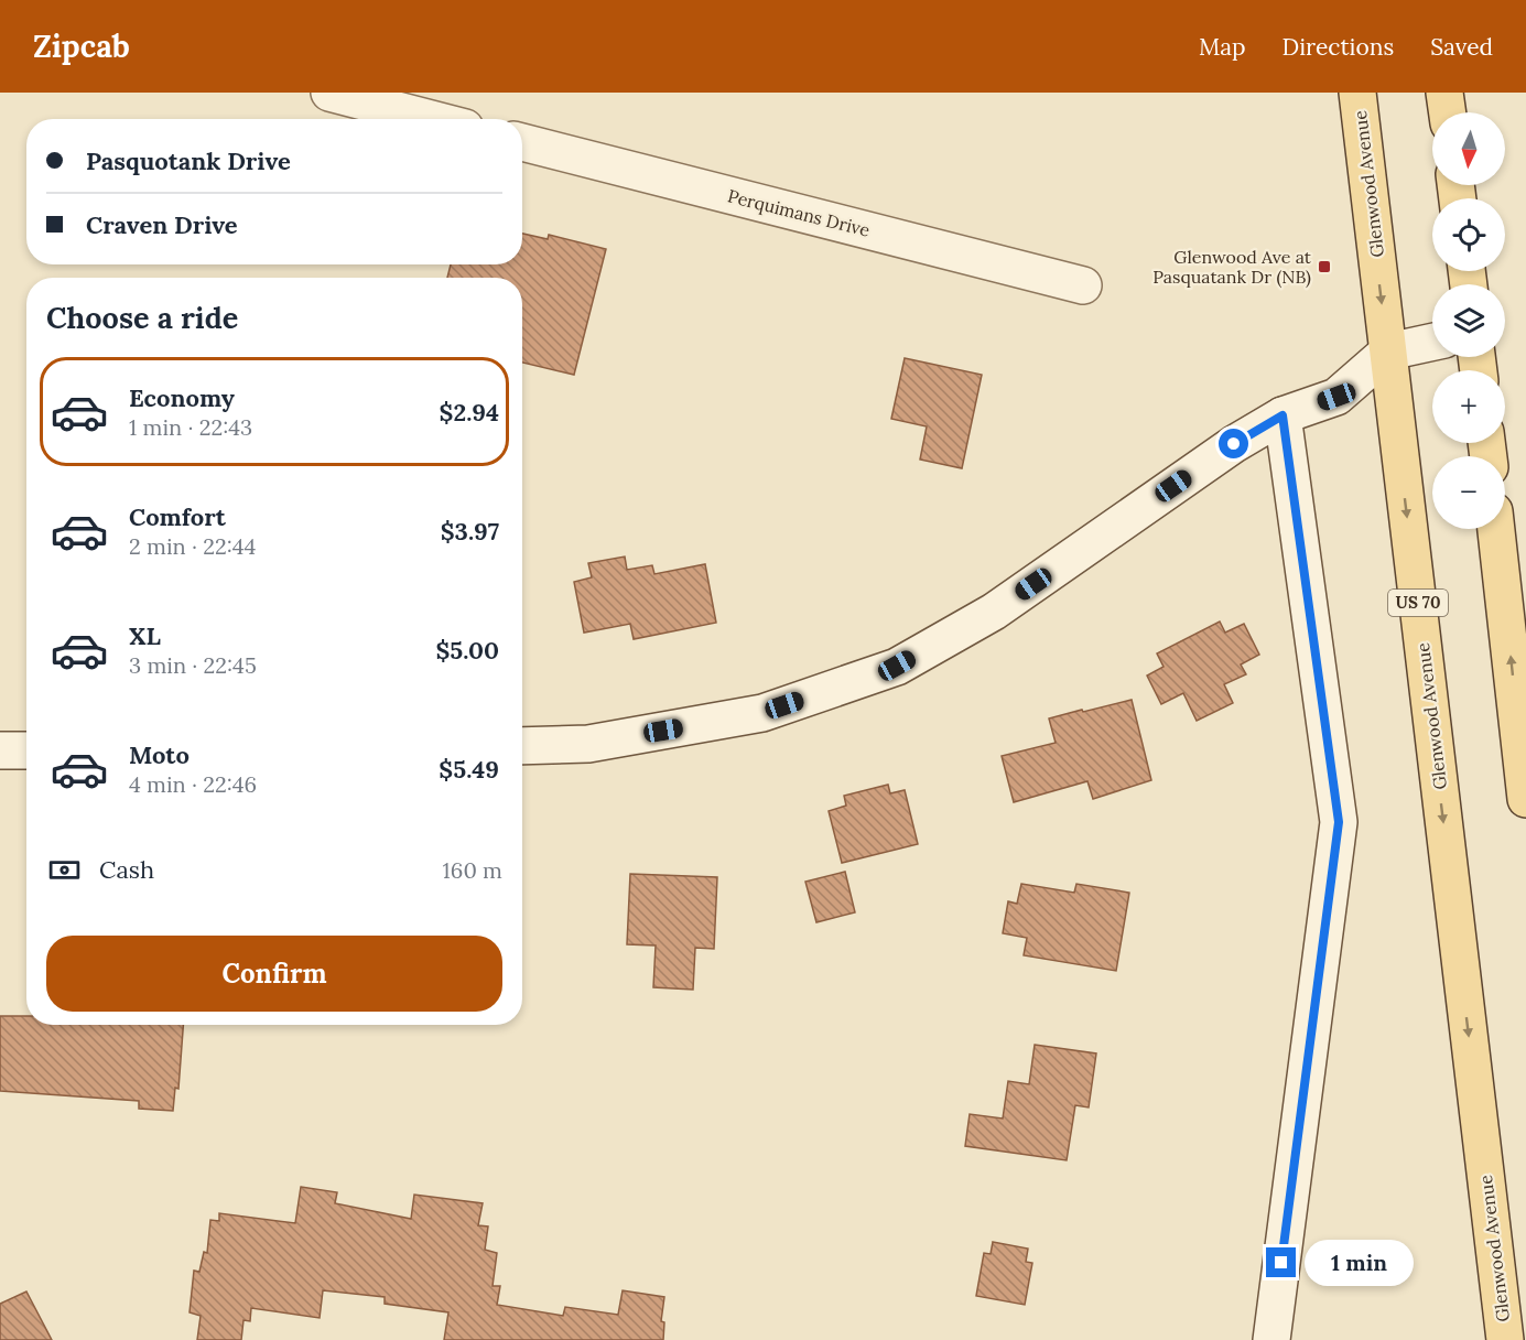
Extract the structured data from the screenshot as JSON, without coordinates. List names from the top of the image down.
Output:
{
  "streets": {
    "main road": ["Glenwood Avenue", "US 70"],
    "street": ["Perquimans Drive"]
  },
  "one_way": ["Glenwood Avenue"],
  "places": {
    "transit": ["Glenwood Ave at Pasquatank Dr (NB)"]
  },
  "north": "bottom",
  "page": {
    "header": "Zipcab",
    "nav": ["Map", "Directions", "Saved"],
    "map_buttons": ["+", "−"],
    "banner": ["Pasquotank Drive", "Craven Drive"],
    "heading": "Choose a ride",
    "list": [
      {
        "name": "Economy",
        "note": "1 min · 22:43",
        "value": "$2.94"
      },
      {
        "name": "Comfort",
        "note": "2 min · 22:44",
        "value": "$3.97"
      },
      {
        "name": "XL",
        "note": "3 min · 22:45",
        "value": "$5.00"
      },
      {
        "name": "Moto",
        "note": "4 min · 22:46",
        "value": "$5.49"
      }
    ],
    "pay": ["Cash", "160 m"],
    "buttons": "Confirm",
    "bubble": "1 min"
  }
}
